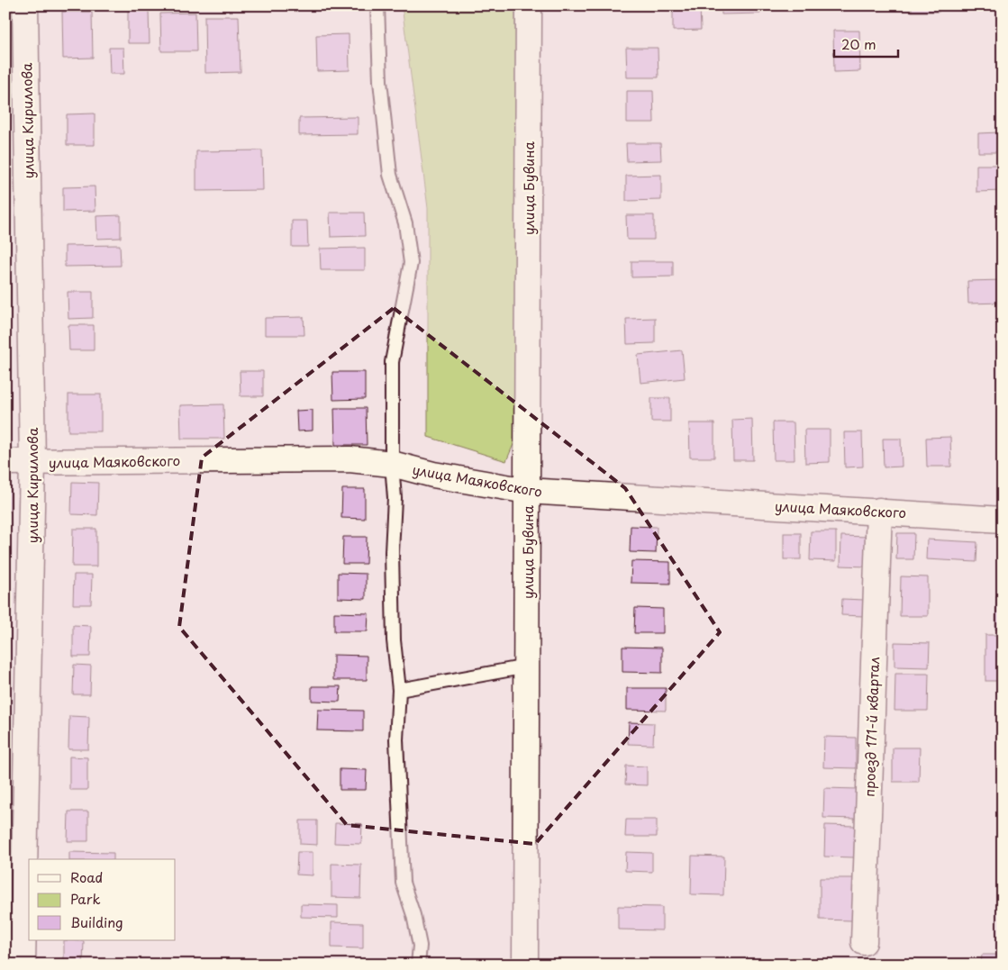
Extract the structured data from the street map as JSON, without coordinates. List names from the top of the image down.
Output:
{
  "streets": {
    "street": [
      "улица Кириллова",
      "улица Бувина",
      "улица Маяковского",
      "проезд 171-й квартал"
    ]
  },
  "crossings": [
    ["улица Кириллова", "улица Маяковского"],
    ["улица Бувина", "улица Маяковского"],
    ["улица Маяковского", "проезд 171-й квартал"]
  ],
  "legend": ["Road", "Park", "Building"],
  "scale_bar": "20 m"
}
